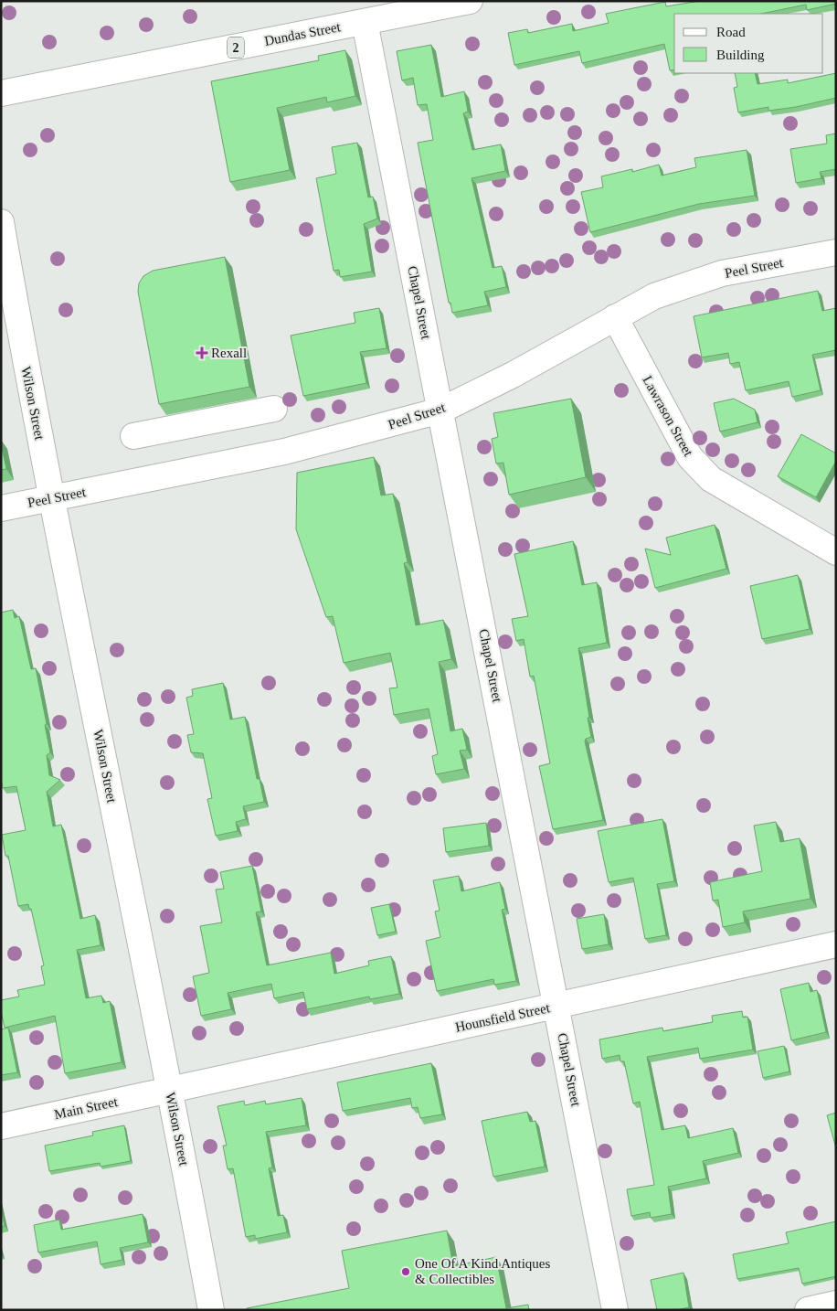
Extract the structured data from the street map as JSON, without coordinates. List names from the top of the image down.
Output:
{
  "streets": {
    "street": [
      "Dundas Street",
      "2",
      "Peel Street",
      "Chapel Street",
      "Wilson Street",
      "Lawrason Street",
      "Hounsfield Street",
      "Main Street"
    ]
  },
  "crossings": [
    ["Dundas Street", "Chapel Street"],
    ["Peel Street", "Chapel Street"],
    ["Peel Street", "Wilson Street"],
    ["Peel Street", "Lawrason Street"],
    ["Chapel Street", "Hounsfield Street"],
    ["Wilson Street", "Hounsfield Street"],
    ["Wilson Street", "Main Street"],
    ["Hounsfield Street", "Main Street"]
  ],
  "places": {
    "health": ["Rexall"],
    "other": ["One Of A Kind Antiques & Collectibles"]
  },
  "legend": ["Road", "Building"]
}
